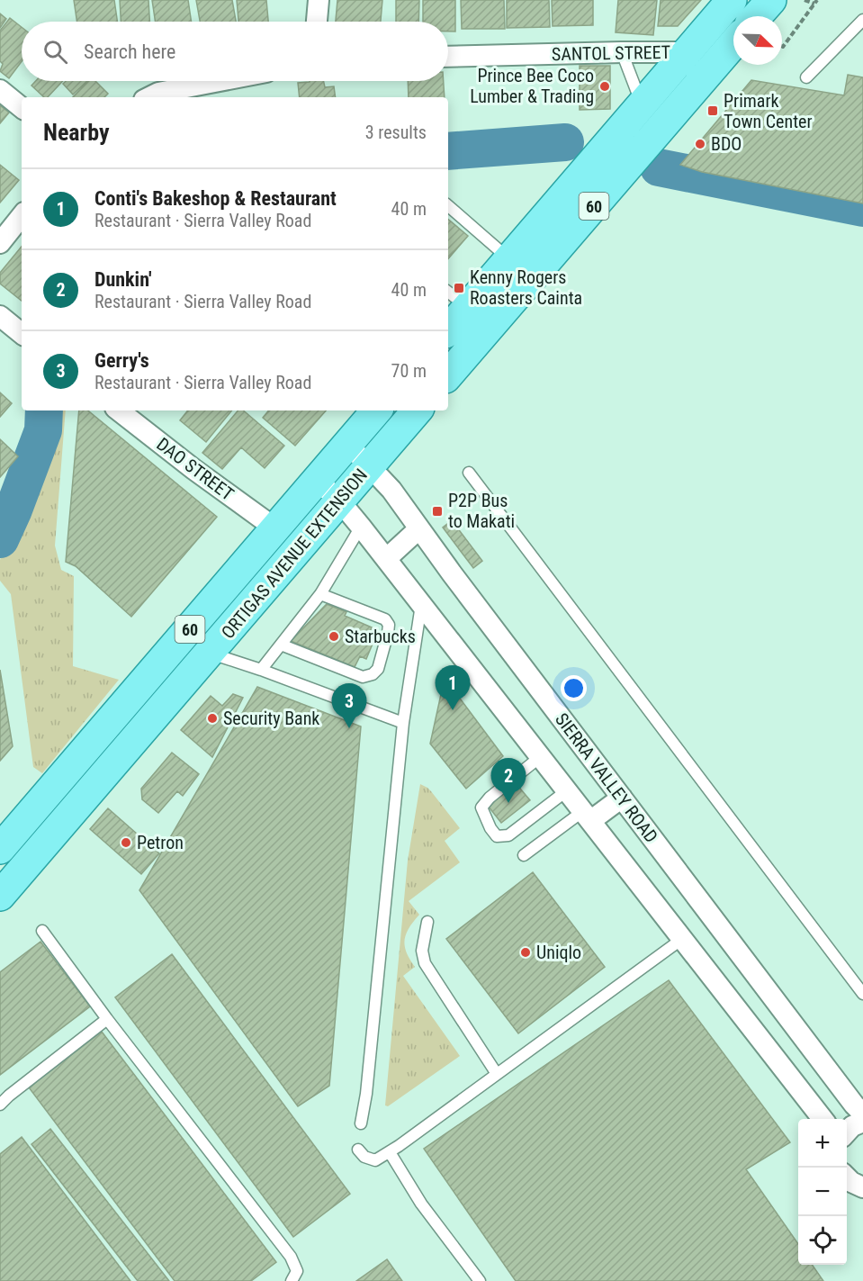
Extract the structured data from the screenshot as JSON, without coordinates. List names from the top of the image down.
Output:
{
  "streets": {
    "main road": ["60", "ORTIGAS AVENUE EXTENSION"],
    "street": ["SANTOL STREET", "DAO STREET", "SIERRA VALLEY ROAD"]
  },
  "crossings": [
    ["SANTOL STREET", "60"],
    ["DAO STREET", "ORTIGAS AVENUE EXTENSION"],
    ["ORTIGAS AVENUE EXTENSION", "SIERRA VALLEY ROAD"]
  ],
  "places": {
    "other": [
      "Prince Bee Coco Lumber & Trading",
      "BDO",
      "Starbucks",
      "Security Bank",
      "Petron",
      "Uniqlo"
    ],
    "transit": ["Primark Town Center", "Kenny Rogers Roasters Cainta", "P2P Bus to Makati"]
  },
  "north": "bottom right",
  "page": {
    "search": "Search here",
    "heading": ["Nearby", "3 results"],
    "list": [
      {
        "mark": "1",
        "name": "Conti's Bakeshop & Restaurant",
        "note": "Restaurant · Sierra Valley Road",
        "value": "40 m"
      },
      {
        "mark": "2",
        "name": "Dunkin'",
        "note": "Restaurant · Sierra Valley Road",
        "value": "40 m"
      },
      {
        "mark": "3",
        "name": "Gerry's",
        "note": "Restaurant · Sierra Valley Road",
        "value": "70 m"
      }
    ],
    "pins": ["1", "3", "2"],
    "map_buttons": ["+", "−"]
  }
}
